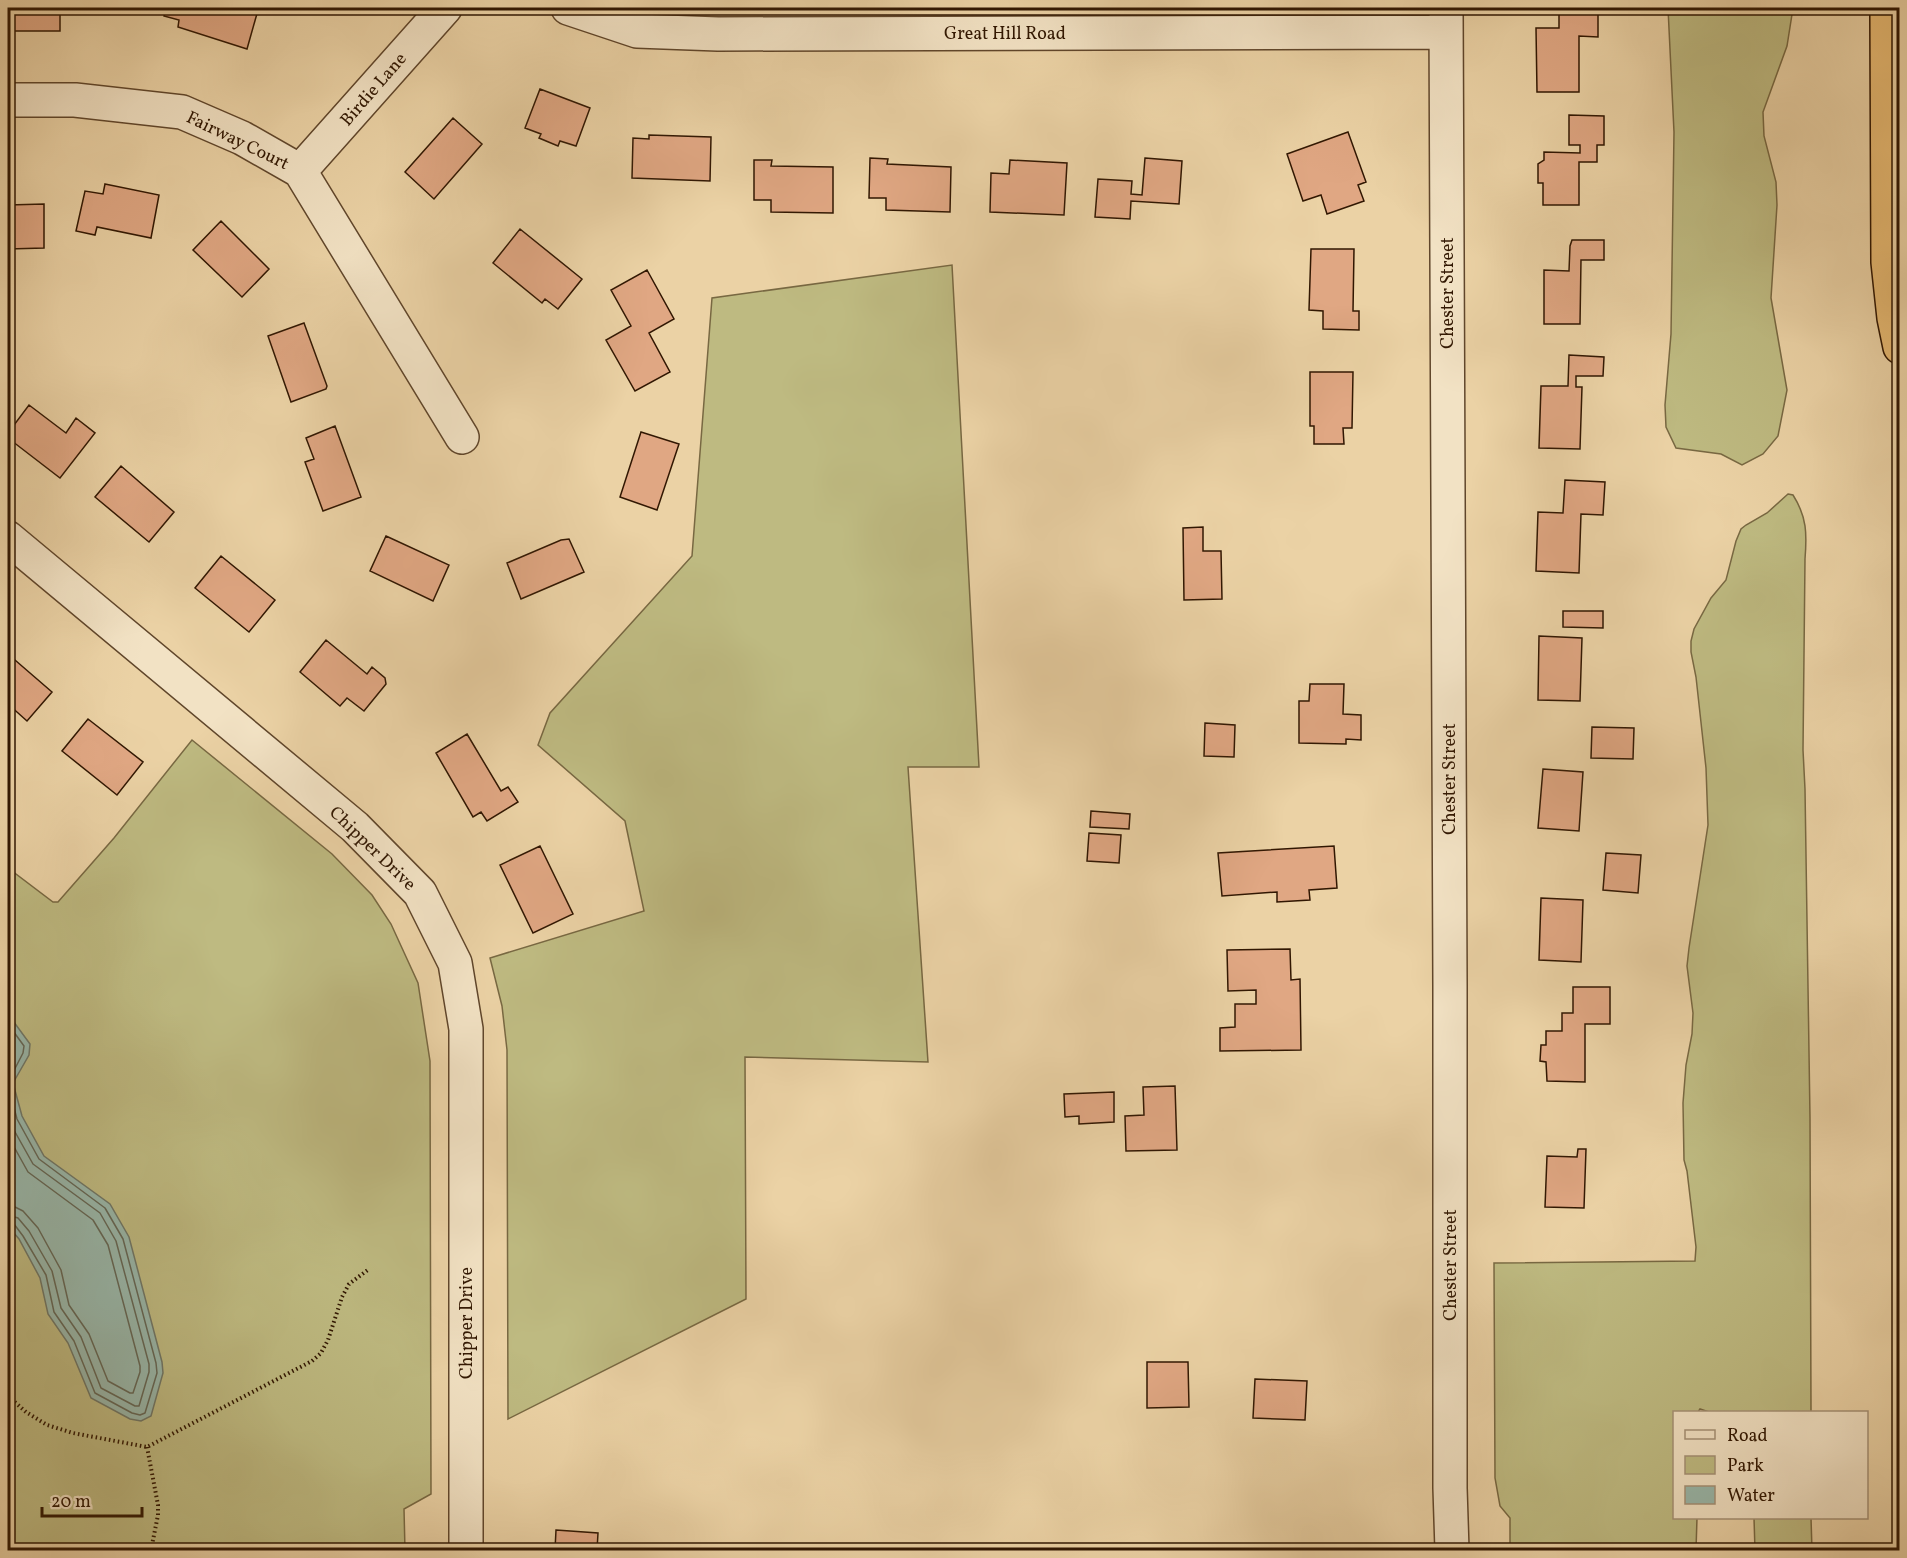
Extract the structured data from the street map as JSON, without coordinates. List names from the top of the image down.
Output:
{
  "streets": {
    "street": [
      "Great Hill Road",
      "Birdie Lane",
      "Fairway Court",
      "Chester Street",
      "Chipper Drive"
    ]
  },
  "crossings": [
    ["Great Hill Road", "Chester Street"],
    ["Birdie Lane", "Fairway Court"]
  ],
  "legend": ["Road", "Park", "Water"],
  "scale_bar": "20 m"
}
